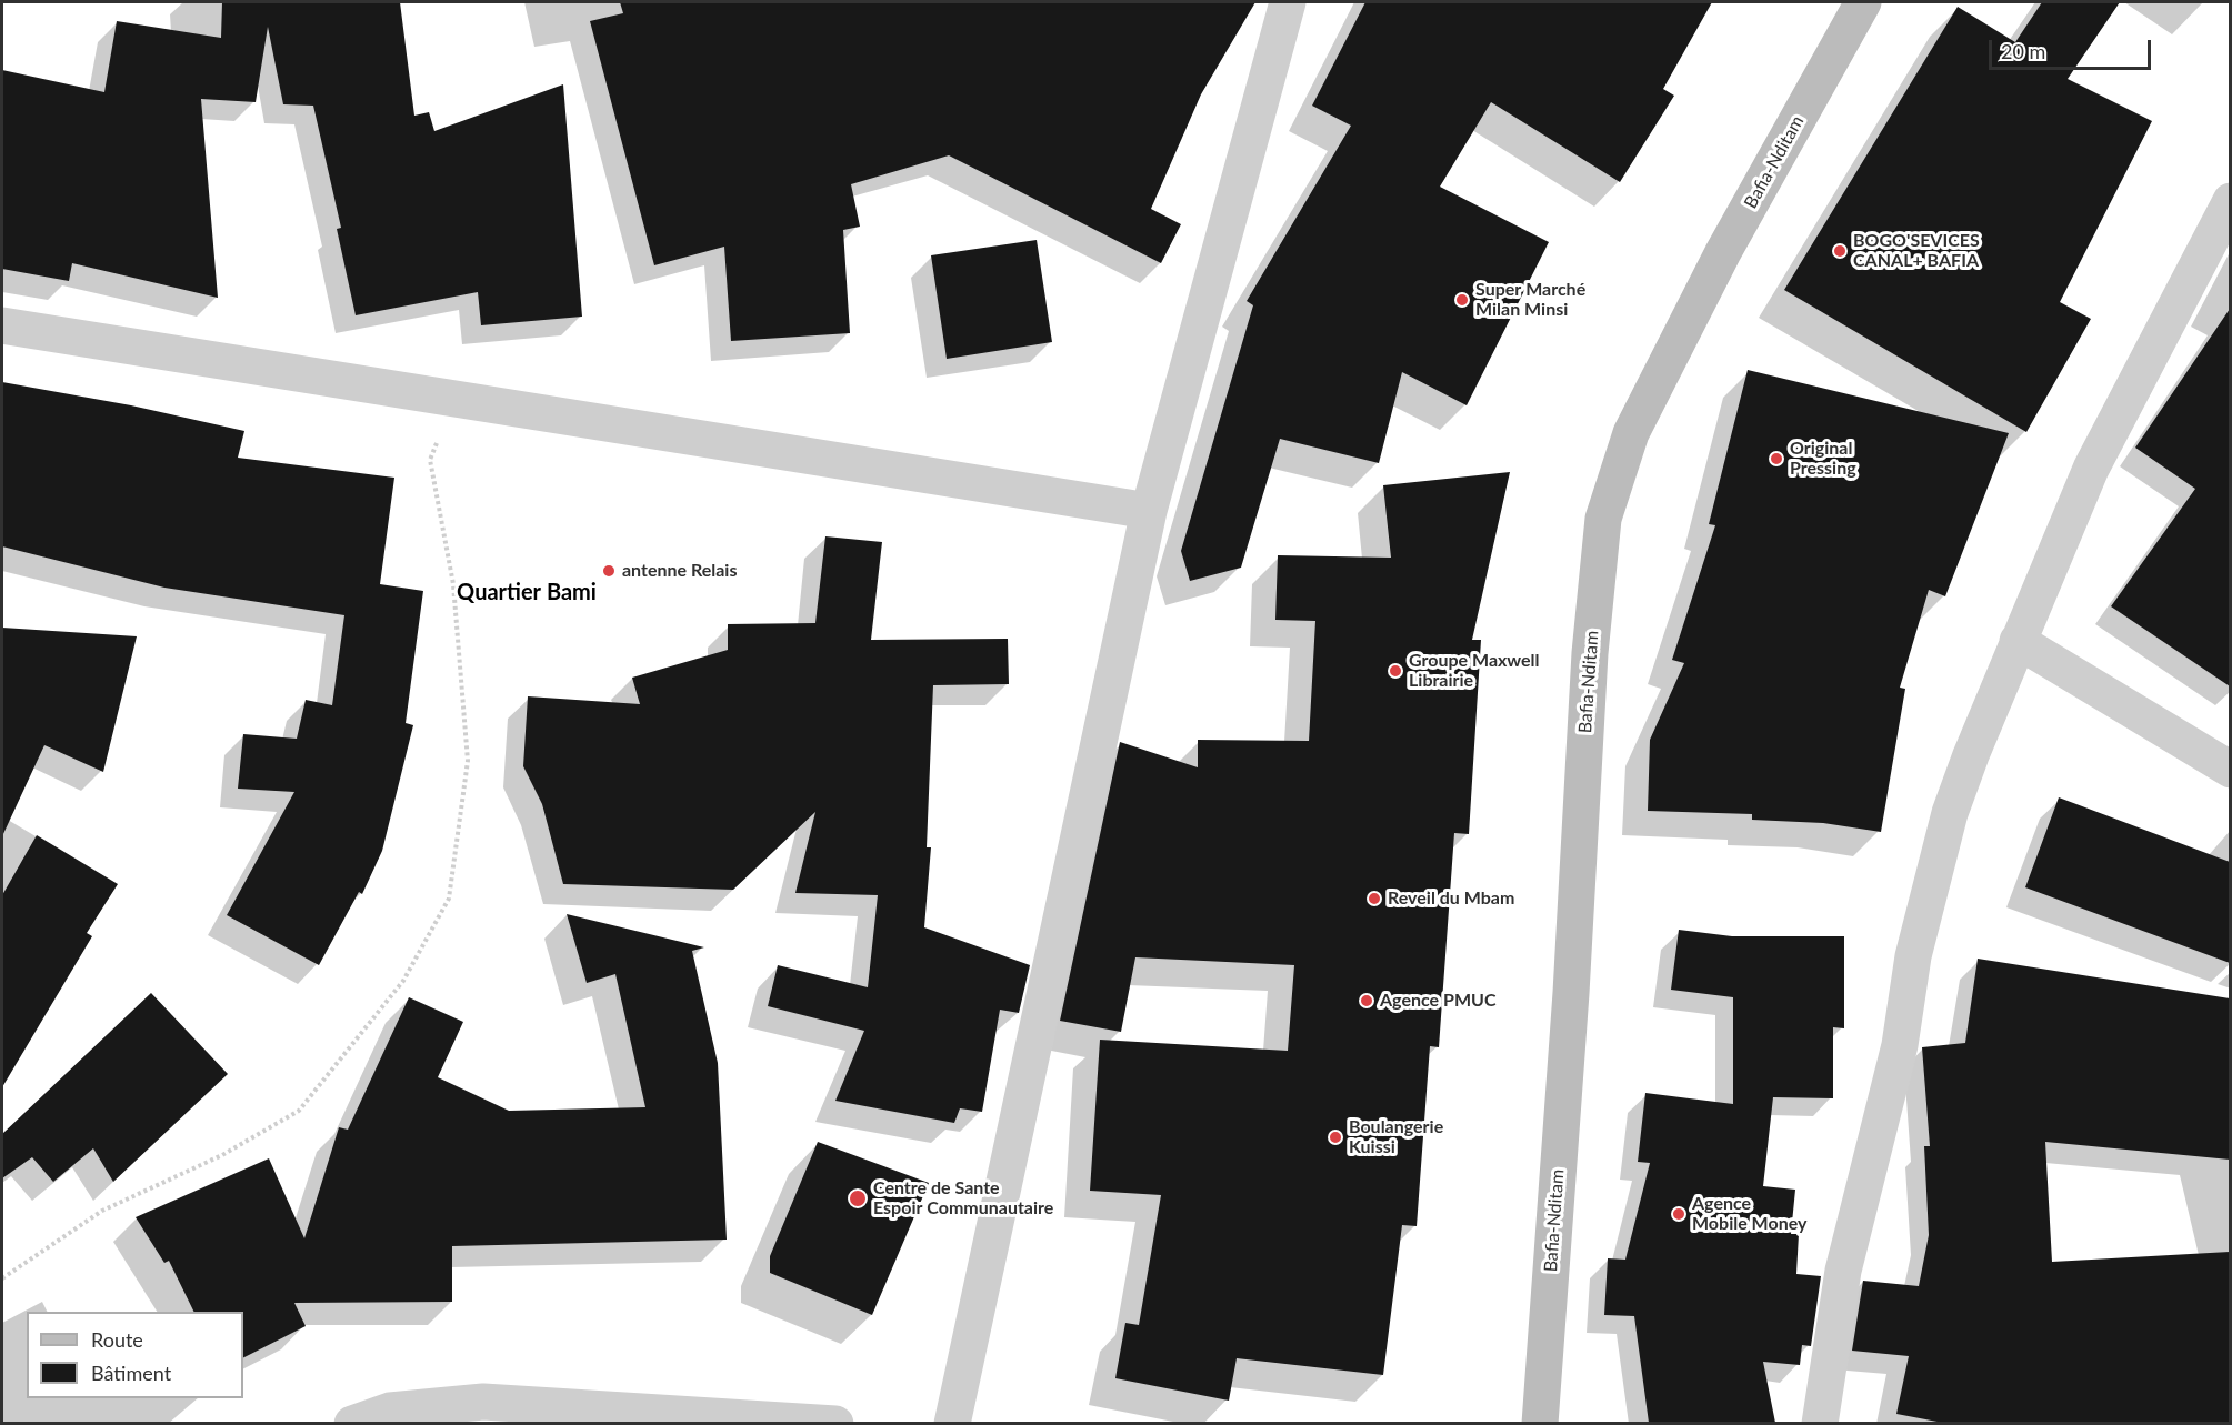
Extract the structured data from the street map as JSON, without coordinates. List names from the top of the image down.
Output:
{
  "streets": {
    "main road": ["Bafia-Nditam"]
  },
  "districts": ["Quartier Bami"],
  "places": [
    "BOGO'SEVICES CANAL+ BAFIA",
    "Super Marché Milan Minsi",
    "Original Pressing",
    "antenne Relais",
    "Groupe Maxwell Librairie",
    "Reveil du Mbam",
    "Agence PMUC",
    "Boulangerie Kuissi",
    "Centre de Sante Espoir Communautaire",
    "Agence Mobile Money"
  ],
  "legend": ["Route", "Bâtiment"],
  "scale_bar": "20 m"
}
